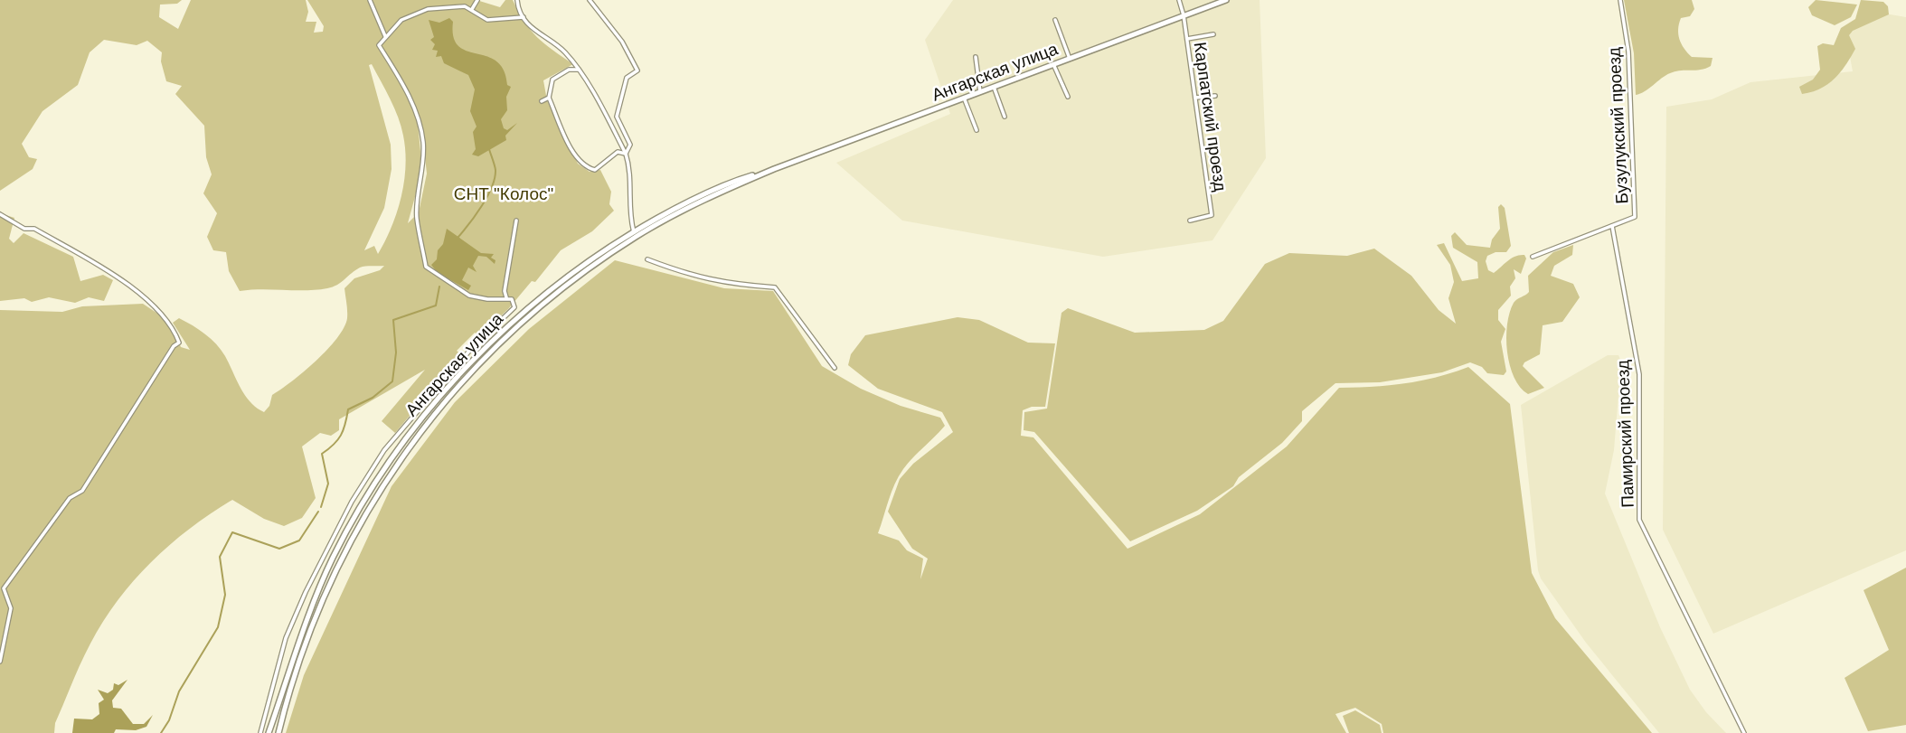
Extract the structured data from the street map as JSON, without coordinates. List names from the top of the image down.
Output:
{
  "streets": {
    "main road": ["Ангарская улица"],
    "street": ["Карпатский проезд", "Бузулукский проезд", "Памирский проезд"]
  },
  "crossings": [
    ["Ангарская улица", "Карпатский проезд"],
    ["Бузулукский проезд", "Памирский проезд"]
  ],
  "parks": ["СНТ \"Колос\""]
}
